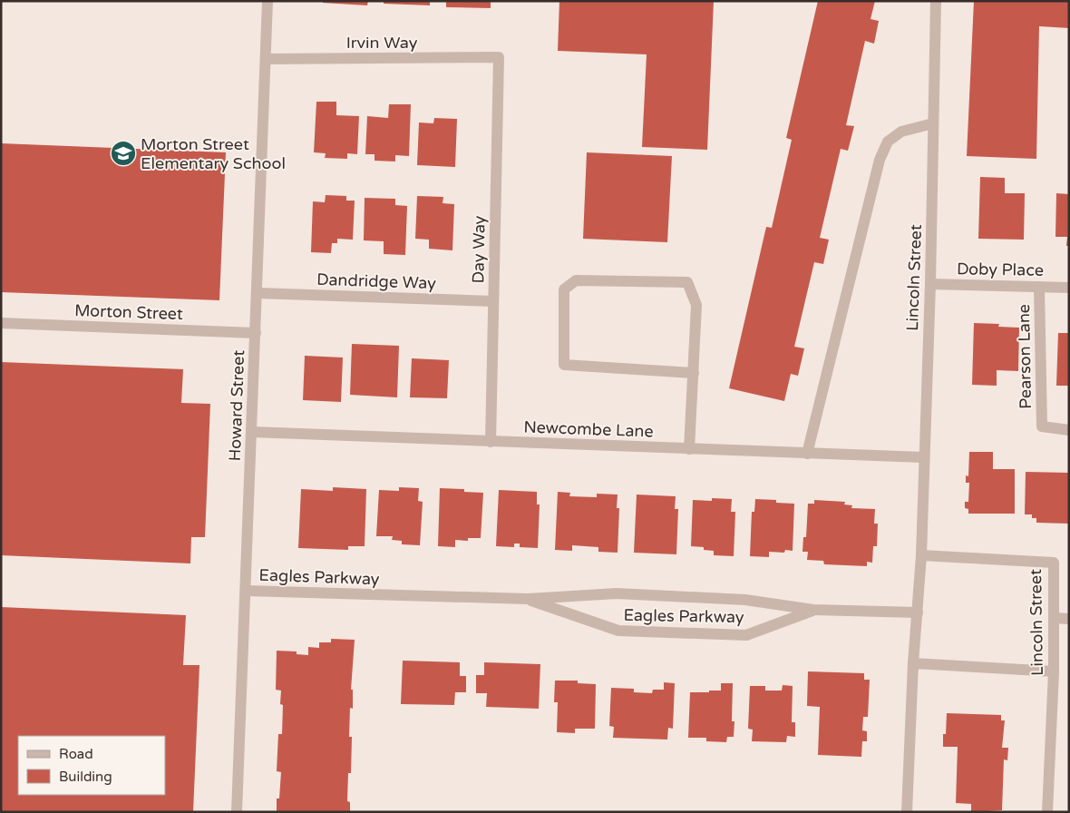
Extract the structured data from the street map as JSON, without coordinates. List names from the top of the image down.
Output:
{
  "streets": {
    "street": [
      "Irvin Way",
      "Day Way",
      "Doby Place",
      "Lincoln Street",
      "Dandridge Way",
      "Morton Street",
      "Pearson Lane",
      "Howard Street",
      "Newcombe Lane",
      "Eagles Parkway"
    ]
  },
  "crossings": [
    ["Irvin Way", "Day Way"],
    ["Irvin Way", "Howard Street"],
    ["Day Way", "Dandridge Way"],
    ["Day Way", "Newcombe Lane"],
    ["Doby Place", "Lincoln Street"],
    ["Doby Place", "Pearson Lane"],
    ["Lincoln Street", "Newcombe Lane"],
    ["Lincoln Street", "Eagles Parkway"],
    ["Dandridge Way", "Howard Street"],
    ["Morton Street", "Howard Street"],
    ["Howard Street", "Newcombe Lane"],
    ["Howard Street", "Eagles Parkway"]
  ],
  "places": {
    "school or university": ["Morton Street Elementary School"]
  },
  "legend": ["Road", "Building"]
}
